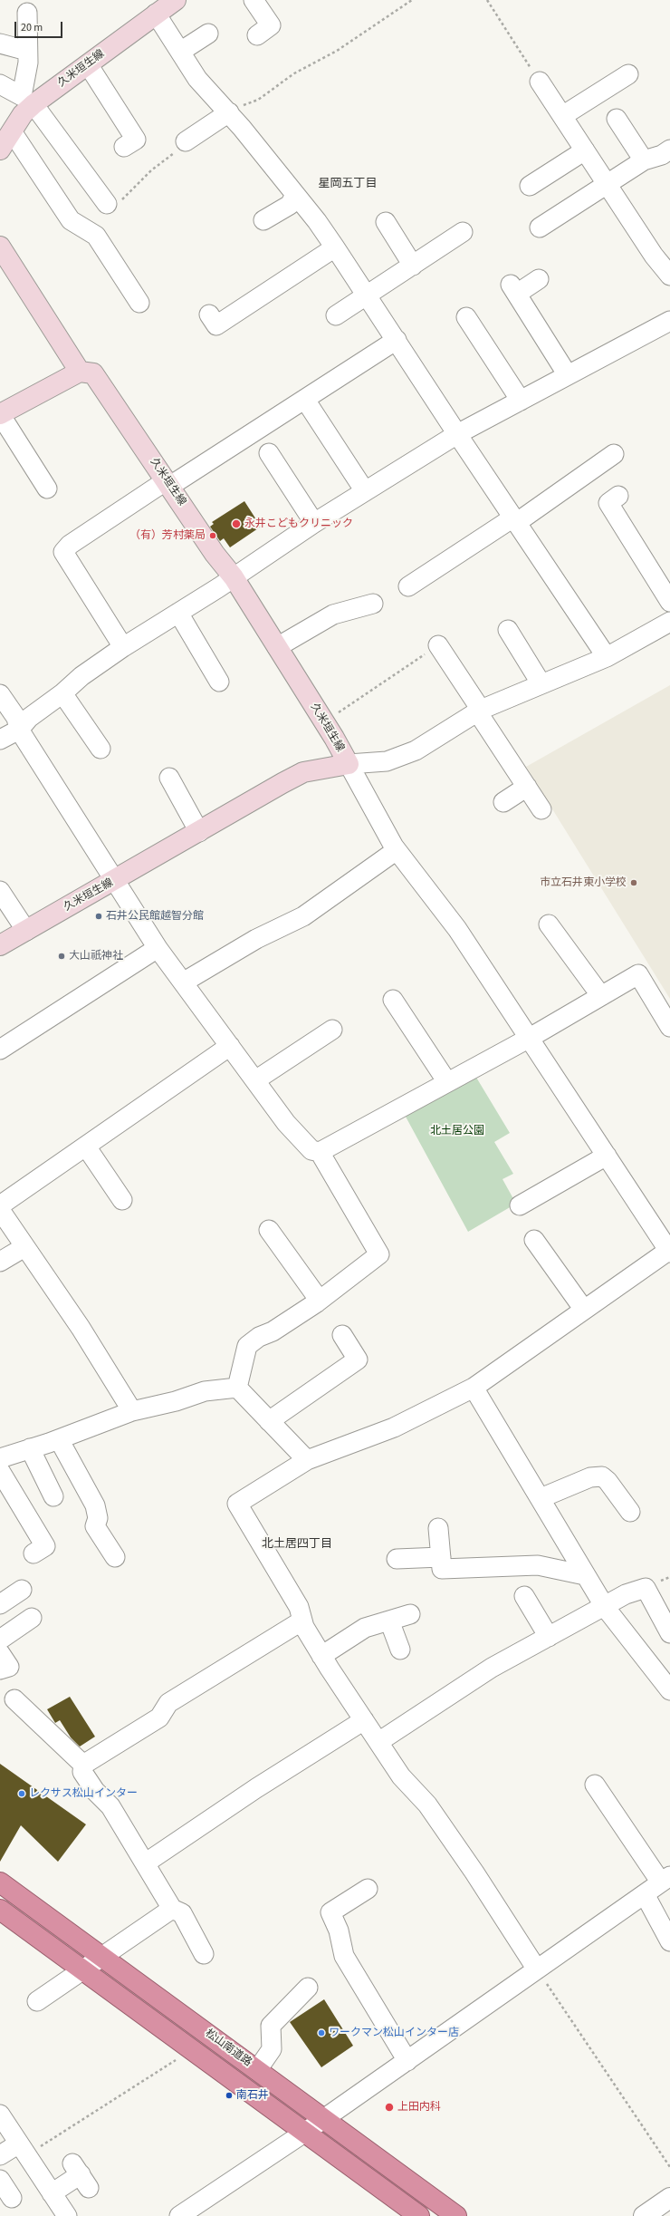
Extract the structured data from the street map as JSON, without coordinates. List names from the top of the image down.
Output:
{
  "streets": {
    "highway": ["松山南道路"],
    "main road": ["久米垣生線"]
  },
  "districts": ["星岡五丁目", "北土居四丁目"],
  "parks": ["北土居公園"],
  "places": [
    "永井こどもクリニック",
    "（有）芳村薬局",
    "市立石井東小学校",
    "石井公民館越智分館",
    "大山祇神社",
    "レクサス松山インター",
    "ワークマン松山インター店",
    "南石井",
    "上田内科"
  ],
  "scale_bar": "20 m"
}
